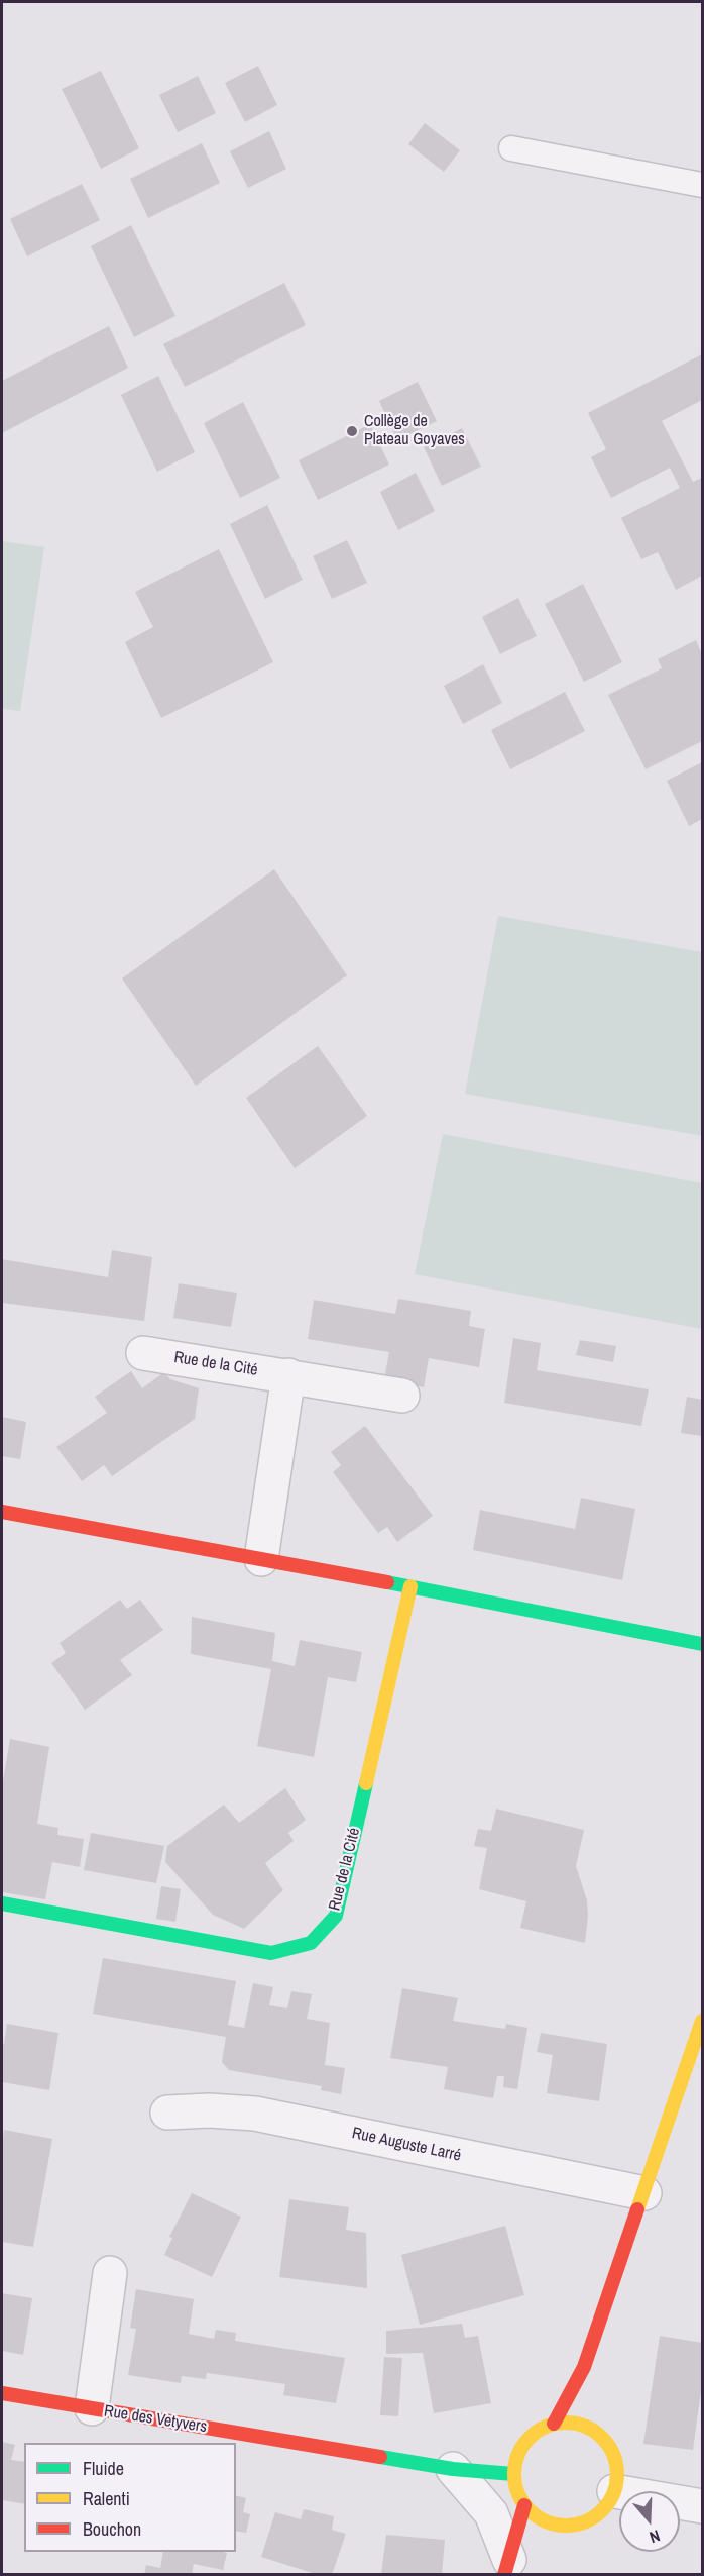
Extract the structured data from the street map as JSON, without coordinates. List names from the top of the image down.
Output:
{
  "streets": {
    "street": ["Rue de la Cité", "Rue Auguste Larré", "Rue des Vetyvers"]
  },
  "places": ["Collège de Plateau Goyaves"],
  "legend": ["Fluide", "Ralenti", "Bouchon"],
  "north": "bottom"
}
